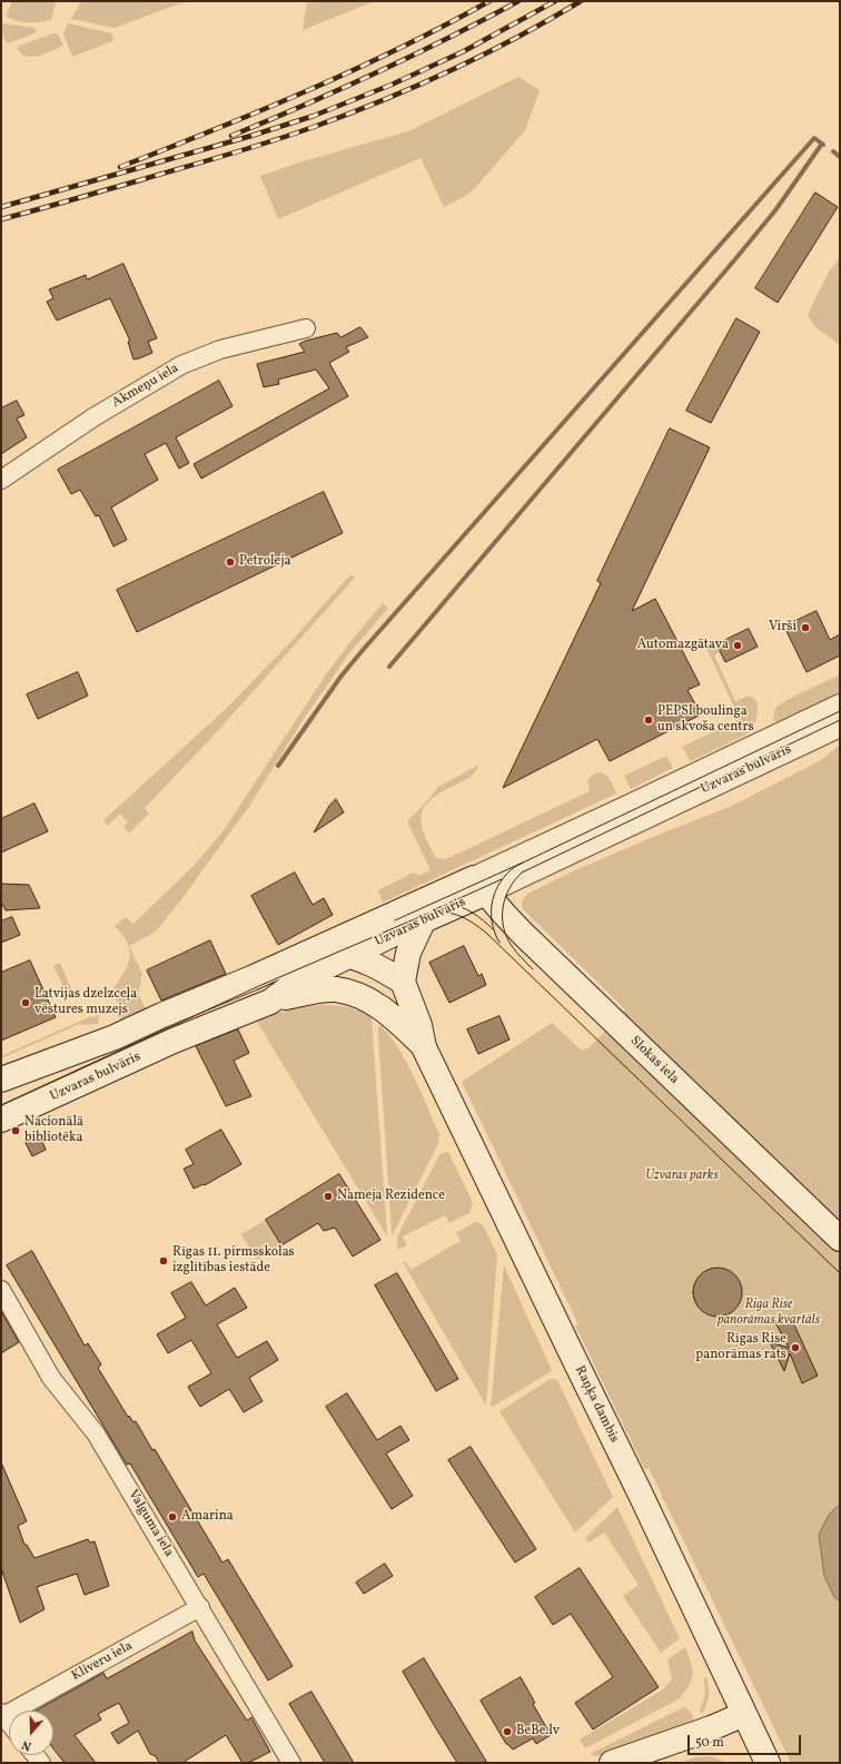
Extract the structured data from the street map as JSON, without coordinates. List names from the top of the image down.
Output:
{
  "streets": {
    "main road": ["Uzvaras bulvāris", "Slokas iela", "Raņķa dambis"],
    "street": ["Akmeņu iela", "Valguma iela", "Klīveru iela"]
  },
  "crossings": [
    ["Uzvaras bulvāris", "Slokas iela"],
    ["Uzvaras bulvāris", "Raņķa dambis"],
    ["Valguma iela", "Klīveru iela"]
  ],
  "parks": ["Uzvaras parks", "Riga Rise panorāmas kvartāls"],
  "places": [
    "Petroleja",
    "Virši",
    "Automazgātava",
    "PEPSI boulinga un skvoša centrs",
    "Latvijas dzelzceļa vēstures muzejs",
    "Nacionālā bibliotēka",
    "Nameja Rezidence",
    "Rīgas 11. pirmsskolas izglītības iestāde",
    "Rīgas Rise panorāmas rats",
    "Amarina",
    "BeBe.lv"
  ],
  "scale_bar": "50 m",
  "north": "bottom"
}
